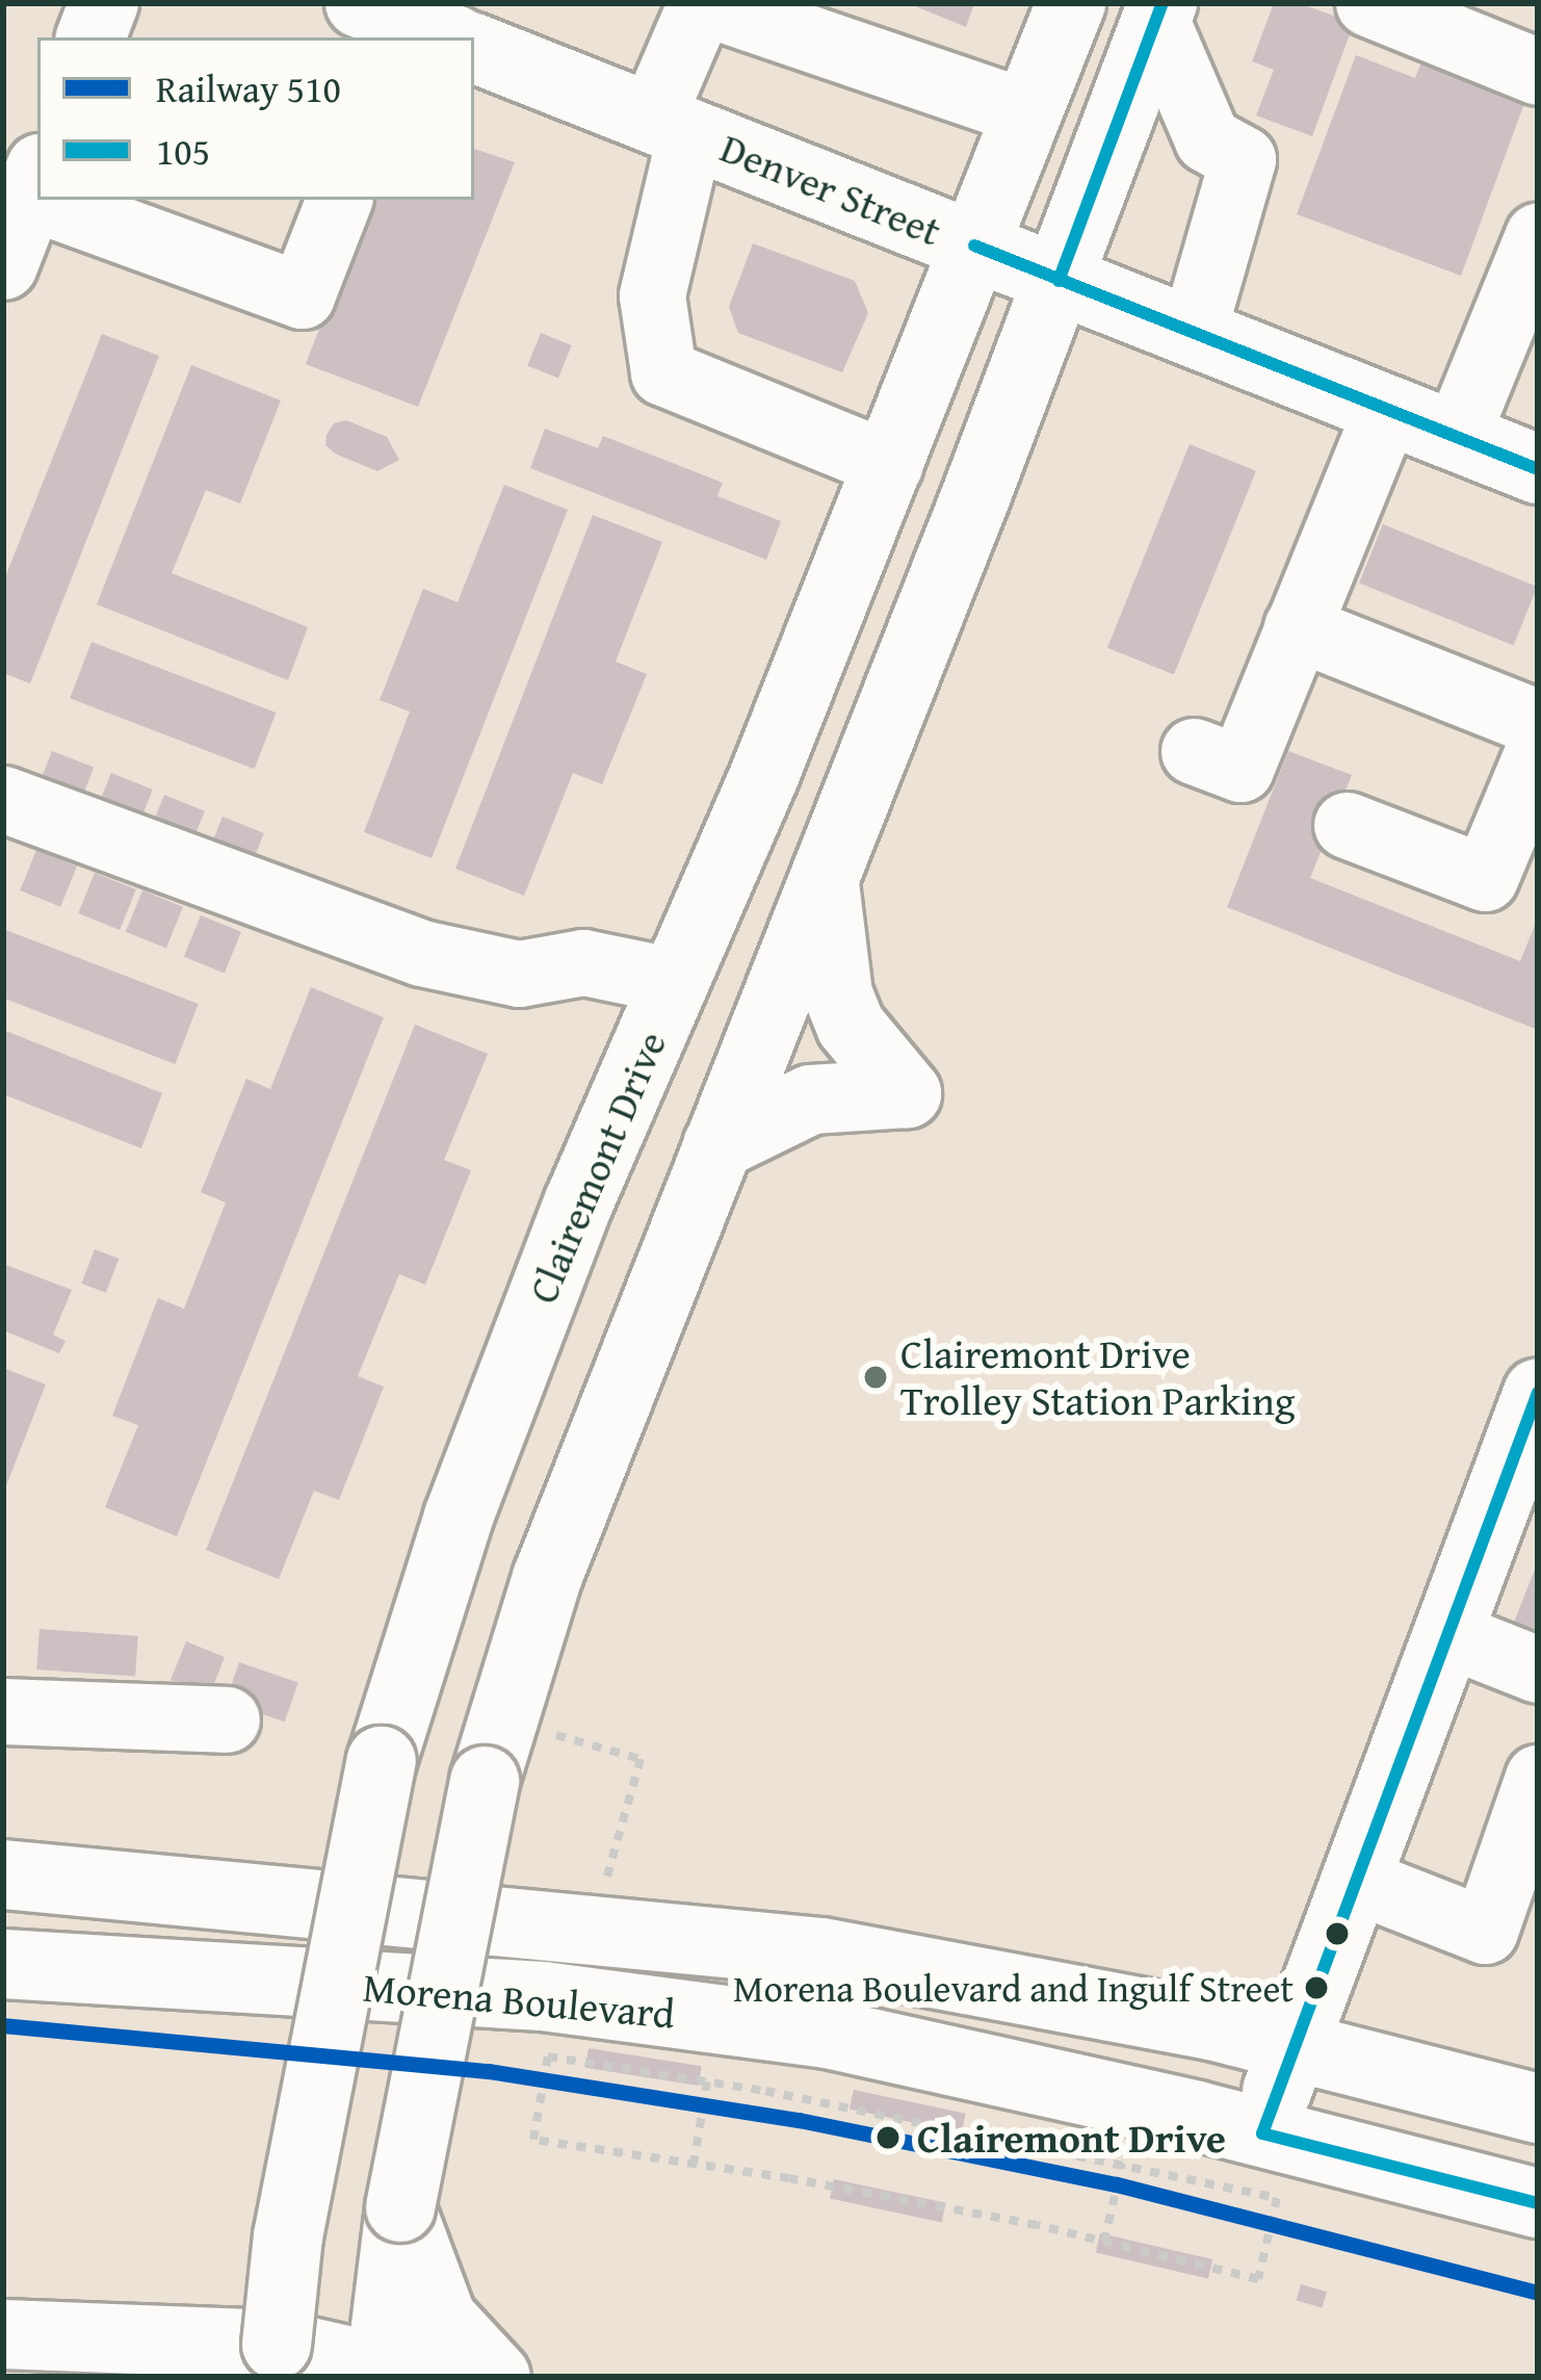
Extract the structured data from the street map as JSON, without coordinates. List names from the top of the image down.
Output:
{
  "streets": {
    "main road": ["Denver Street", "Clairemont Drive", "Morena Boulevard"]
  },
  "crossings": [
    ["Denver Street", "Clairemont Drive"]
  ],
  "places": ["Clairemont Drive Trolley Station Parking", "Morena Boulevard and Ingulf Street", "Clairemont Drive"],
  "lines": ["transit line 105", "rail line 510"],
  "legend": ["Railway 510", "105"]
}
